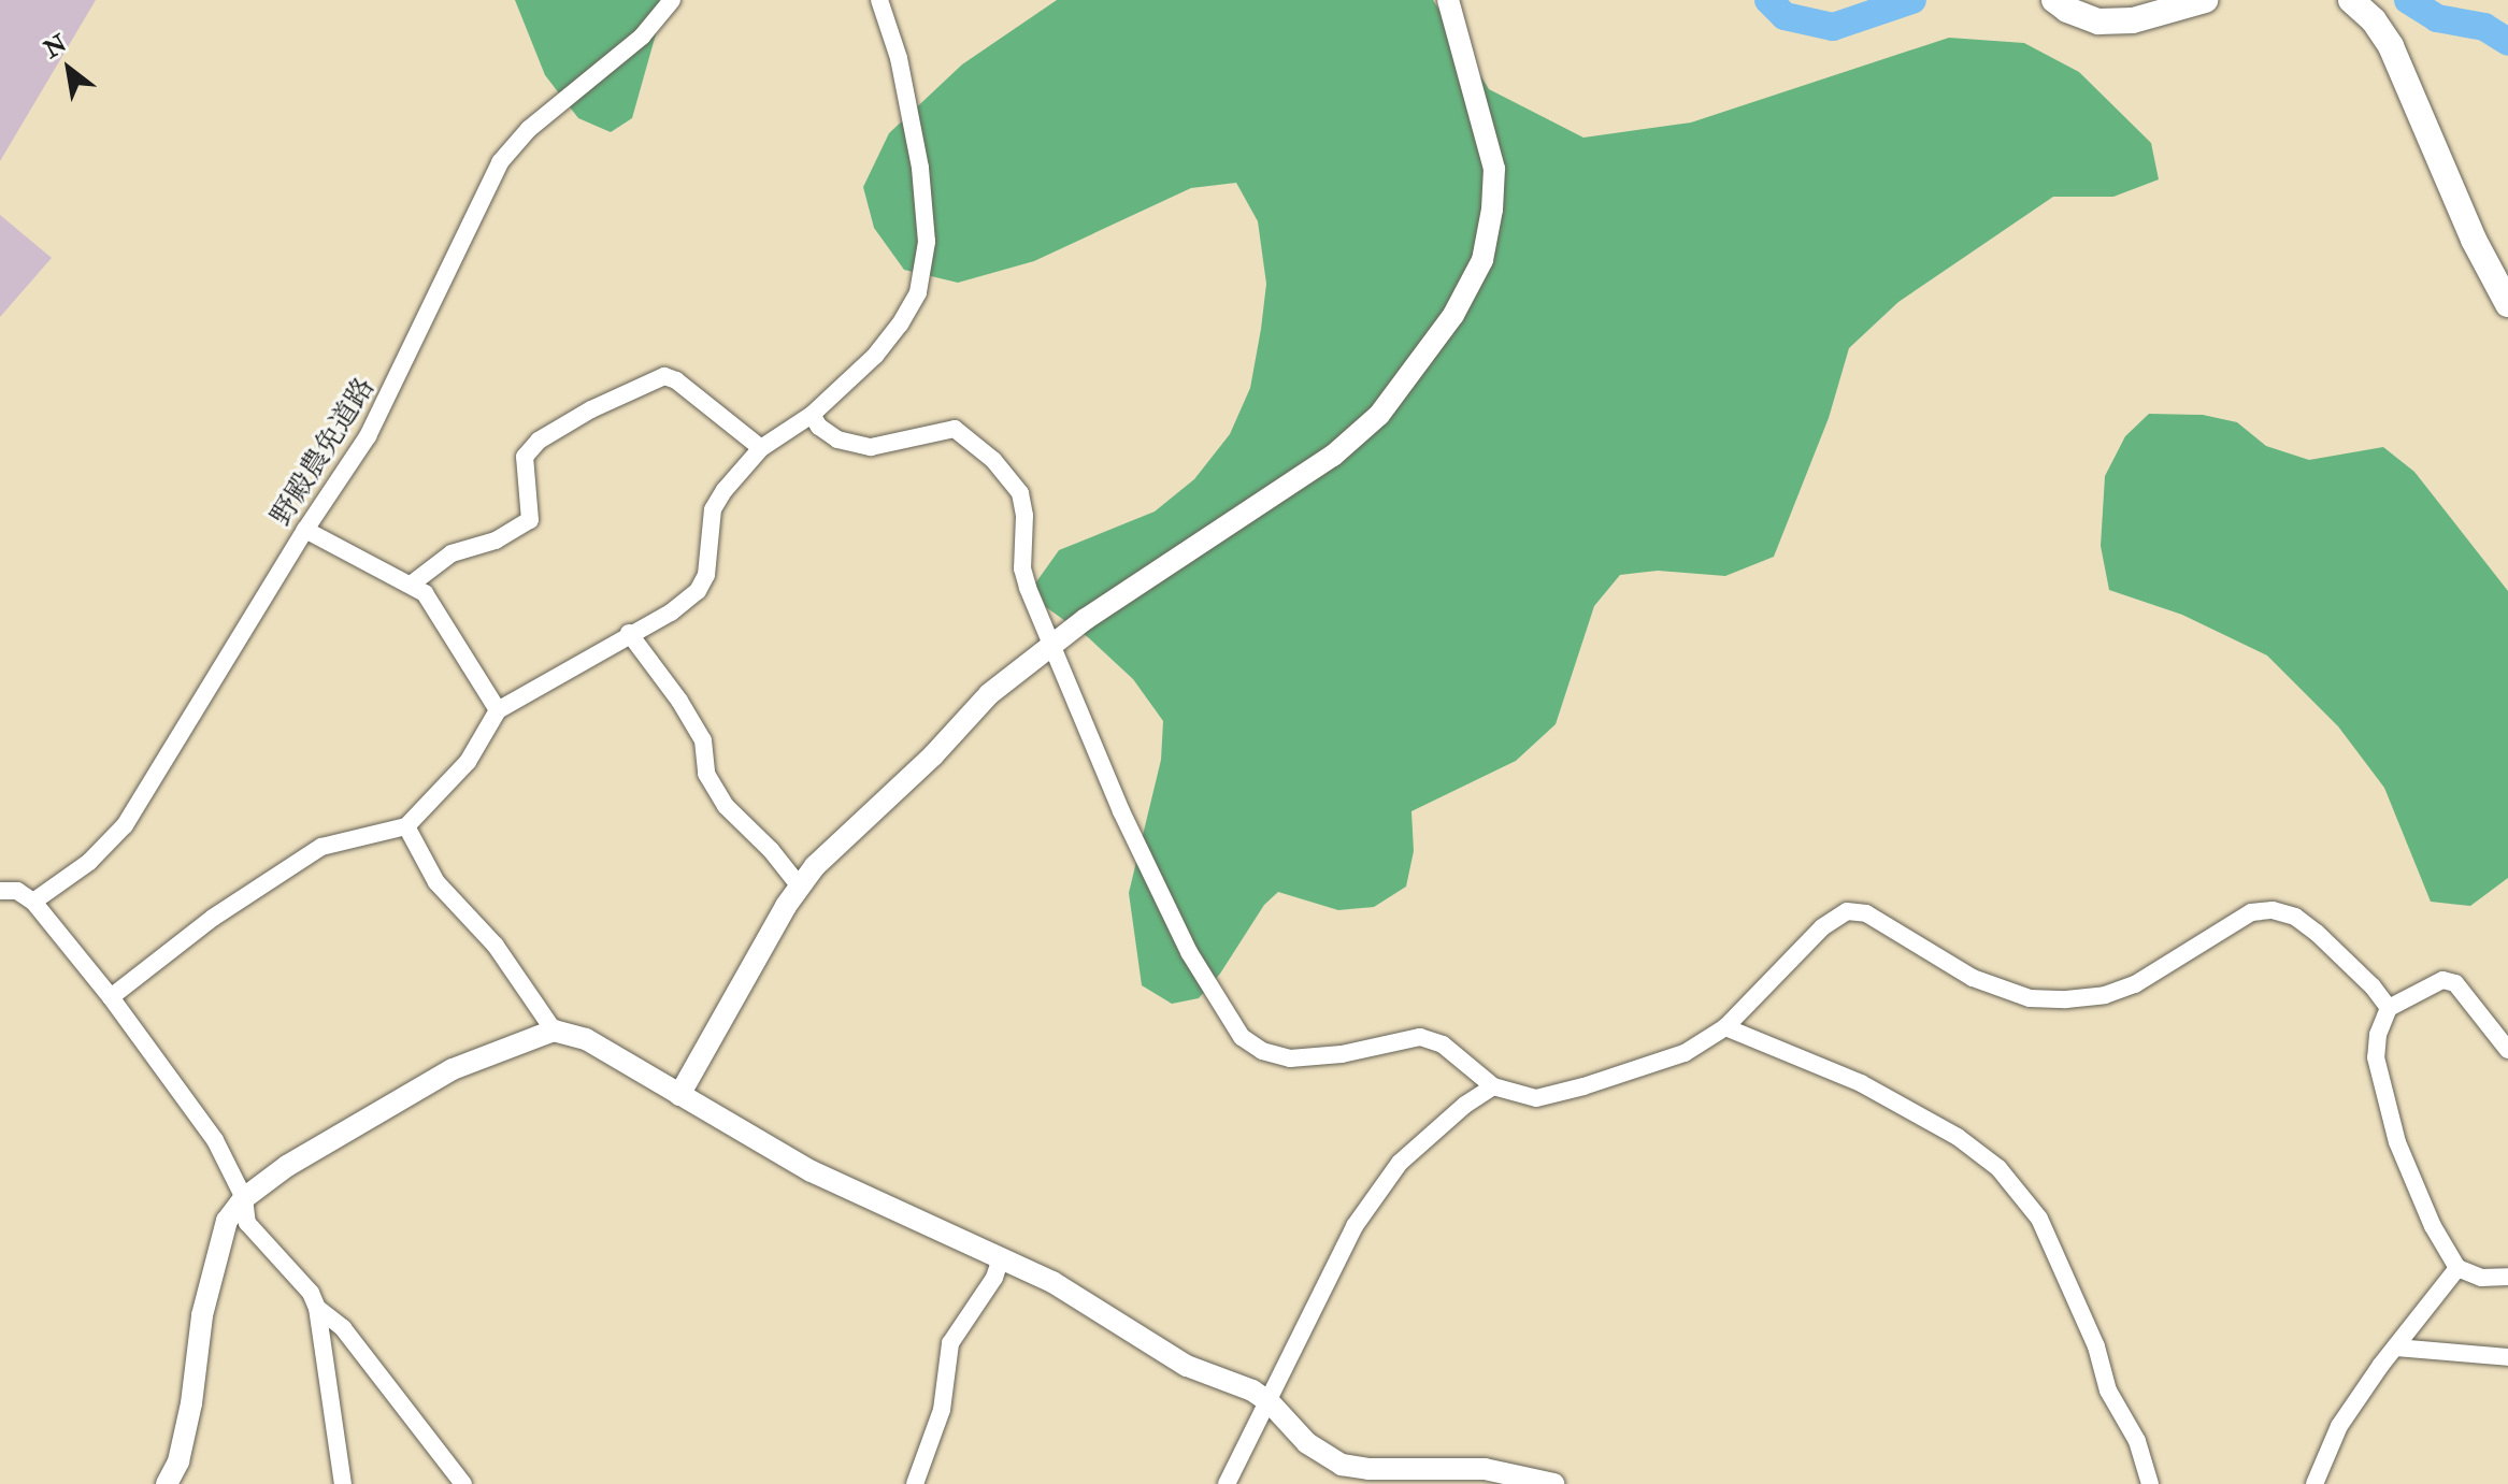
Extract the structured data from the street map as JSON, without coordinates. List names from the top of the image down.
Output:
{
  "streets": {
    "street": ["野殿農免道路"]
  },
  "north": "top left"
}
